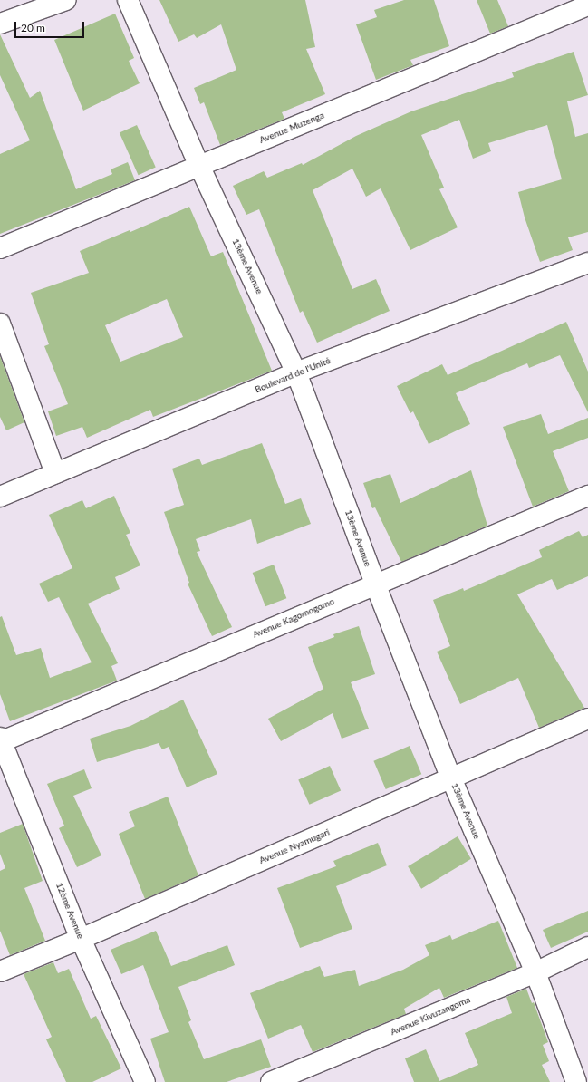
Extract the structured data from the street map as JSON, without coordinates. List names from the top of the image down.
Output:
{
  "streets": {
    "street": [
      "Avenue Muzenga",
      "13ème Avenue",
      "Boulevard de l'Unité",
      "Avenue Kagomogomo",
      "Avenue Nyamugari",
      "12ème Avenue",
      "Avenue Kivuzangoma"
    ]
  },
  "crossings": [
    ["Avenue Muzenga", "13ème Avenue"],
    ["13ème Avenue", "Boulevard de l'Unité"],
    ["13ème Avenue", "Avenue Kagomogomo"],
    ["13ème Avenue", "Avenue Nyamugari"],
    ["13ème Avenue", "Avenue Kivuzangoma"],
    ["Avenue Kagomogomo", "12ème Avenue"],
    ["Avenue Nyamugari", "12ème Avenue"]
  ],
  "scale_bar": "20 m"
}
